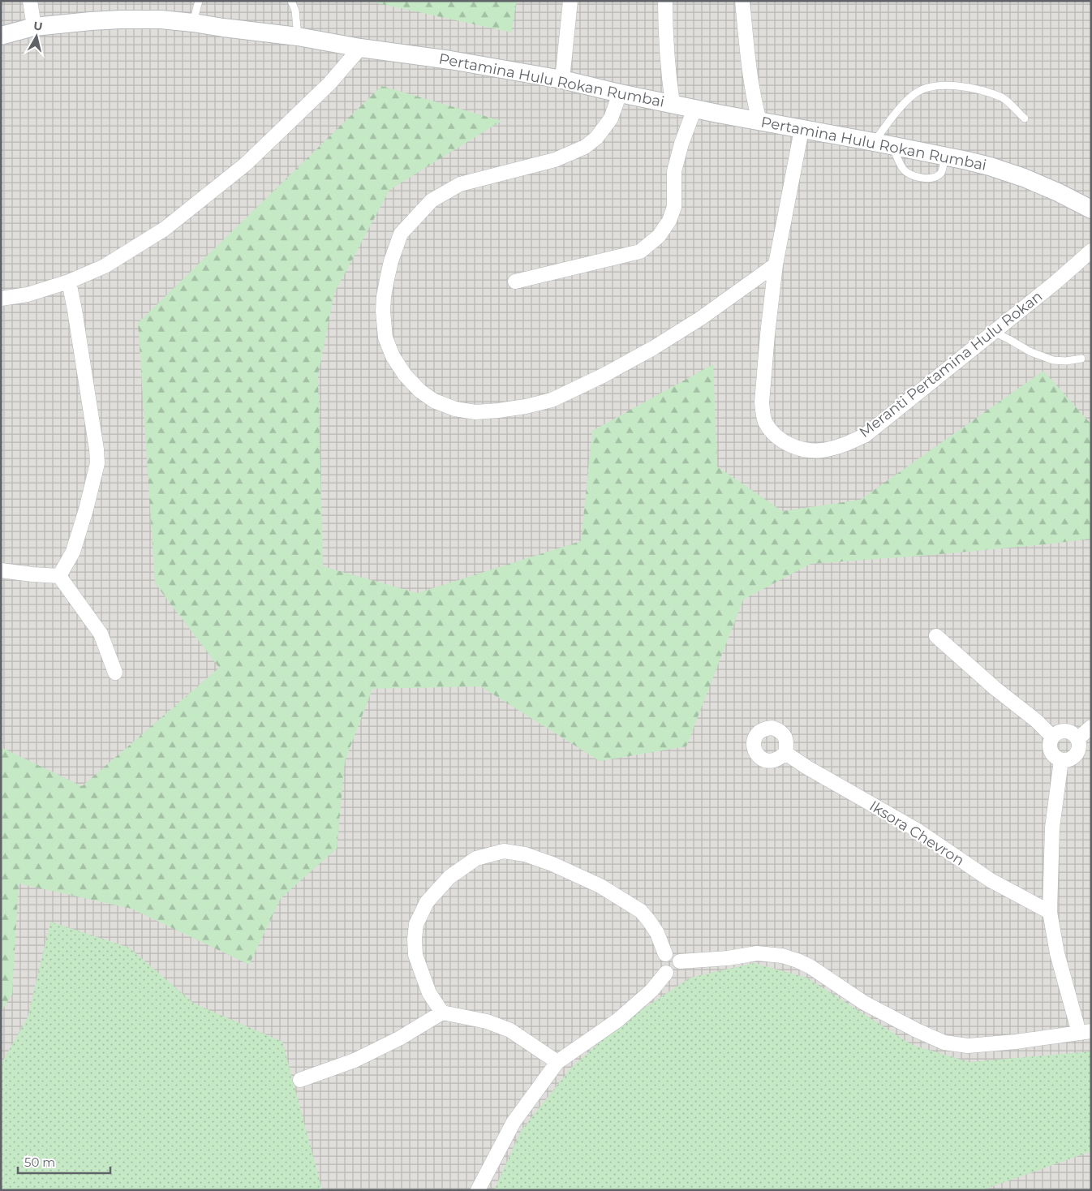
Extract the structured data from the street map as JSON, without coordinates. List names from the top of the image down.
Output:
{
  "streets": {
    "street": ["Pertamina Hulu Rokan Rumbai", "Meranti Pertamina Hulu Rokan", "Iksora Chevron"]
  },
  "crossings": [
    ["Pertamina Hulu Rokan Rumbai", "Meranti Pertamina Hulu Rokan"]
  ],
  "scale_bar": "50 m",
  "north": "top"
}
